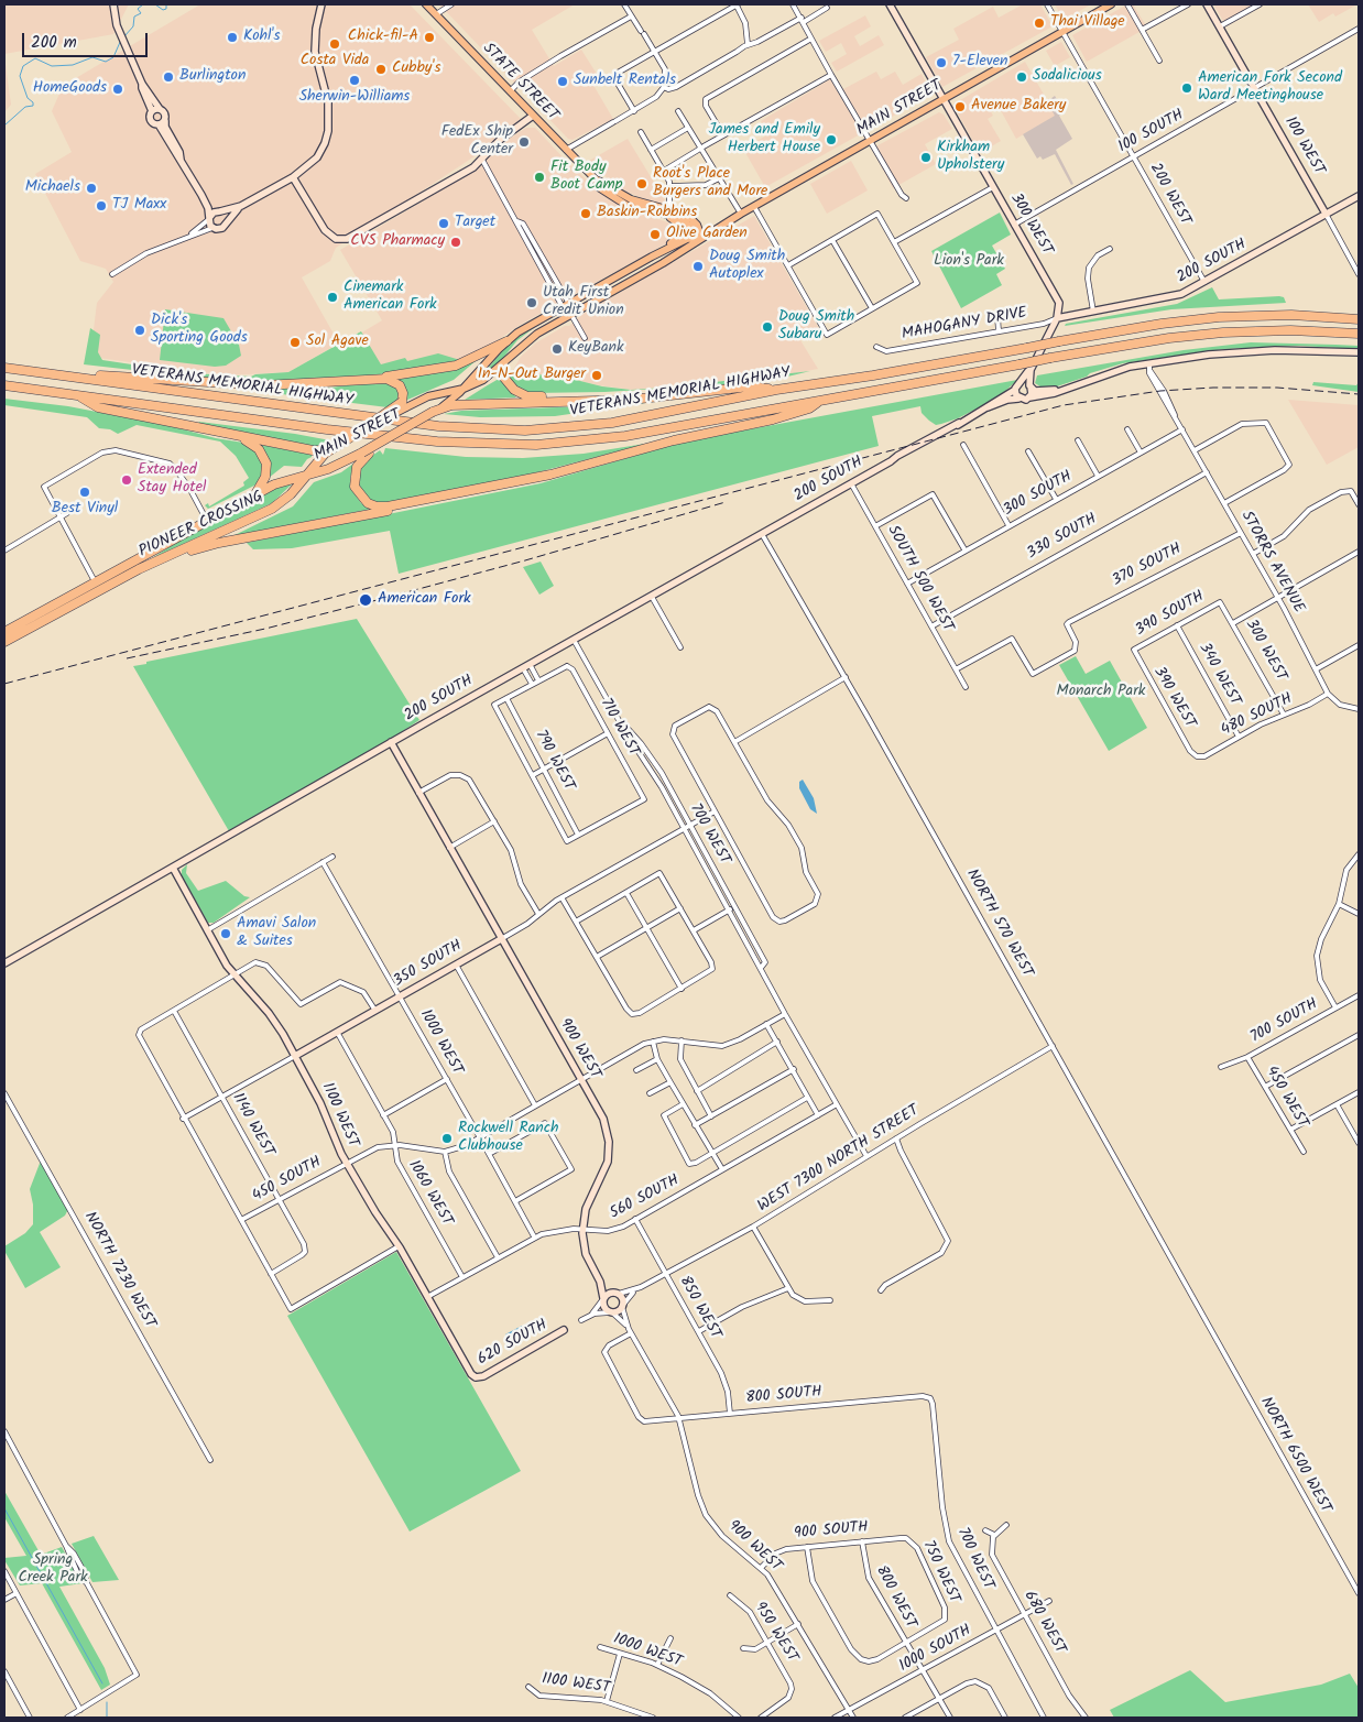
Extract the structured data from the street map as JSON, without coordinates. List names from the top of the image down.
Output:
{
  "streets": {
    "highway": ["MAIN STREET", "VETERANS MEMORIAL HIGHWAY", "PIONEER CROSSING"],
    "main road": ["STATE STREET"],
    "street": [
      "100 SOUTH",
      "100 WEST",
      "200 WEST",
      "300 WEST",
      "200 SOUTH",
      "MAHOGANY DRIVE",
      "300 SOUTH",
      "330 SOUTH",
      "STORRS AVENUE",
      "370 SOUTH",
      "SOUTH 500 WEST",
      "390 SOUTH",
      "340 WEST",
      "390 WEST",
      "480 SOUTH",
      "710 WEST",
      "790 WEST",
      "700 WEST",
      "NORTH 570 WEST",
      "350 SOUTH",
      "700 SOUTH",
      "1000 WEST",
      "900 WEST",
      "450 WEST",
      "1100 WEST",
      "1140 WEST",
      "WEST 7300 NORTH STREET",
      "450 SOUTH",
      "1060 WEST",
      "560 SOUTH",
      "NORTH 7230 WEST",
      "850 WEST",
      "620 SOUTH",
      "800 SOUTH",
      "NORTH 6500 WEST",
      "900 SOUTH",
      "750 WEST",
      "800 WEST",
      "680 WEST",
      "950 WEST",
      "1000 SOUTH"
    ]
  },
  "crossings": [
    ["STATE STREET", "MAIN STREET"],
    ["MAIN STREET", "200 WEST"],
    ["MAIN STREET", "300 WEST"],
    ["MAIN STREET", "PIONEER CROSSING"],
    ["100 SOUTH", "100 WEST"],
    ["100 SOUTH", "200 WEST"],
    ["100 SOUTH", "300 WEST"],
    ["100 WEST", "200 SOUTH"],
    ["200 WEST", "200 SOUTH"],
    ["300 WEST", "200 SOUTH"],
    ["300 WEST", "MAHOGANY DRIVE"],
    ["300 WEST", "390 SOUTH"],
    ["300 WEST", "480 SOUTH"],
    ["200 SOUTH", "MAHOGANY DRIVE"],
    ["200 SOUTH", "STORRS AVENUE"],
    ["200 SOUTH", "SOUTH 500 WEST"],
    ["200 SOUTH", "700 WEST"],
    ["200 SOUTH", "NORTH 570 WEST"],
    ["200 SOUTH", "900 WEST"],
    ["200 SOUTH", "1100 WEST"],
    ["300 SOUTH", "STORRS AVENUE"],
    ["300 SOUTH", "SOUTH 500 WEST"],
    ["330 SOUTH", "STORRS AVENUE"],
    ["330 SOUTH", "SOUTH 500 WEST"],
    ["STORRS AVENUE", "370 SOUTH"],
    ["STORRS AVENUE", "480 SOUTH"],
    ["370 SOUTH", "SOUTH 500 WEST"],
    ["390 SOUTH", "340 WEST"],
    ["390 SOUTH", "390 WEST"],
    ["340 WEST", "480 SOUTH"],
    ["390 WEST", "480 SOUTH"],
    ["710 WEST", "790 WEST"],
    ["700 WEST", "350 SOUTH"],
    ["700 WEST", "WEST 7300 NORTH STREET"],
    ["700 WEST", "560 SOUTH"],
    ["700 WEST", "800 SOUTH"],
    ["700 WEST", "1000 SOUTH"],
    ["NORTH 570 WEST", "WEST 7300 NORTH STREET"],
    ["NORTH 570 WEST", "NORTH 6500 WEST"],
    ["350 SOUTH", "1000 WEST"],
    ["350 SOUTH", "900 WEST"],
    ["350 SOUTH", "1100 WEST"],
    ["350 SOUTH", "1140 WEST"],
    ["350 SOUTH", "1060 WEST"],
    ["700 SOUTH", "450 WEST"],
    ["1000 WEST", "560 SOUTH"],
    ["900 WEST", "WEST 7300 NORTH STREET"],
    ["900 WEST", "560 SOUTH"],
    ["900 WEST", "800 SOUTH"],
    ["900 WEST", "900 SOUTH"],
    ["900 WEST", "1000 SOUTH"],
    ["1100 WEST", "450 SOUTH"],
    ["1100 WEST", "560 SOUTH"],
    ["1100 WEST", "620 SOUTH"],
    ["1140 WEST", "450 SOUTH"],
    ["WEST 7300 NORTH STREET", "850 WEST"],
    ["1060 WEST", "560 SOUTH"],
    ["560 SOUTH", "850 WEST"],
    ["850 WEST", "800 SOUTH"],
    ["900 SOUTH", "750 WEST"],
    ["900 SOUTH", "800 WEST"],
    ["750 WEST", "800 WEST"],
    ["800 WEST", "1000 SOUTH"],
    ["680 WEST", "1000 SOUTH"]
  ],
  "parks": ["Lion's Park", "Monarch Park", "Spring Creek Park"],
  "places": [
    "Thai Village",
    "Kohl's",
    "Chick-fil-A",
    "Costa Vida",
    "7-Eleven",
    "Cubby's",
    "Burlington",
    "Sodalicious",
    "Sherwin-Williams",
    "Sunbelt Rentals",
    "American Fork Second Ward Meetinghouse",
    "HomeGoods",
    "Avenue Bakery",
    "James and Emily Herbert House",
    "FedEx Ship Center",
    "Kirkham Upholstery",
    "Fit Body Boot Camp",
    "Root's Place Burgers and More",
    "Michaels",
    "TJ Maxx",
    "Baskin-Robbins",
    "Target",
    "Olive Garden",
    "CVS Pharmacy",
    "Doug Smith Autoplex",
    "Cinemark American Fork",
    "Utah First Credit Union",
    "Doug Smith Subaru",
    "Dick's Sporting Goods",
    "Sol Agave",
    "KeyBank",
    "In-N-Out Burger",
    "Extended Stay Hotel",
    "Best Vinyl",
    "American Fork",
    "Amavi Salon & Suites",
    "Rockwell Ranch Clubhouse"
  ],
  "scale_bar": "200 m"
}
